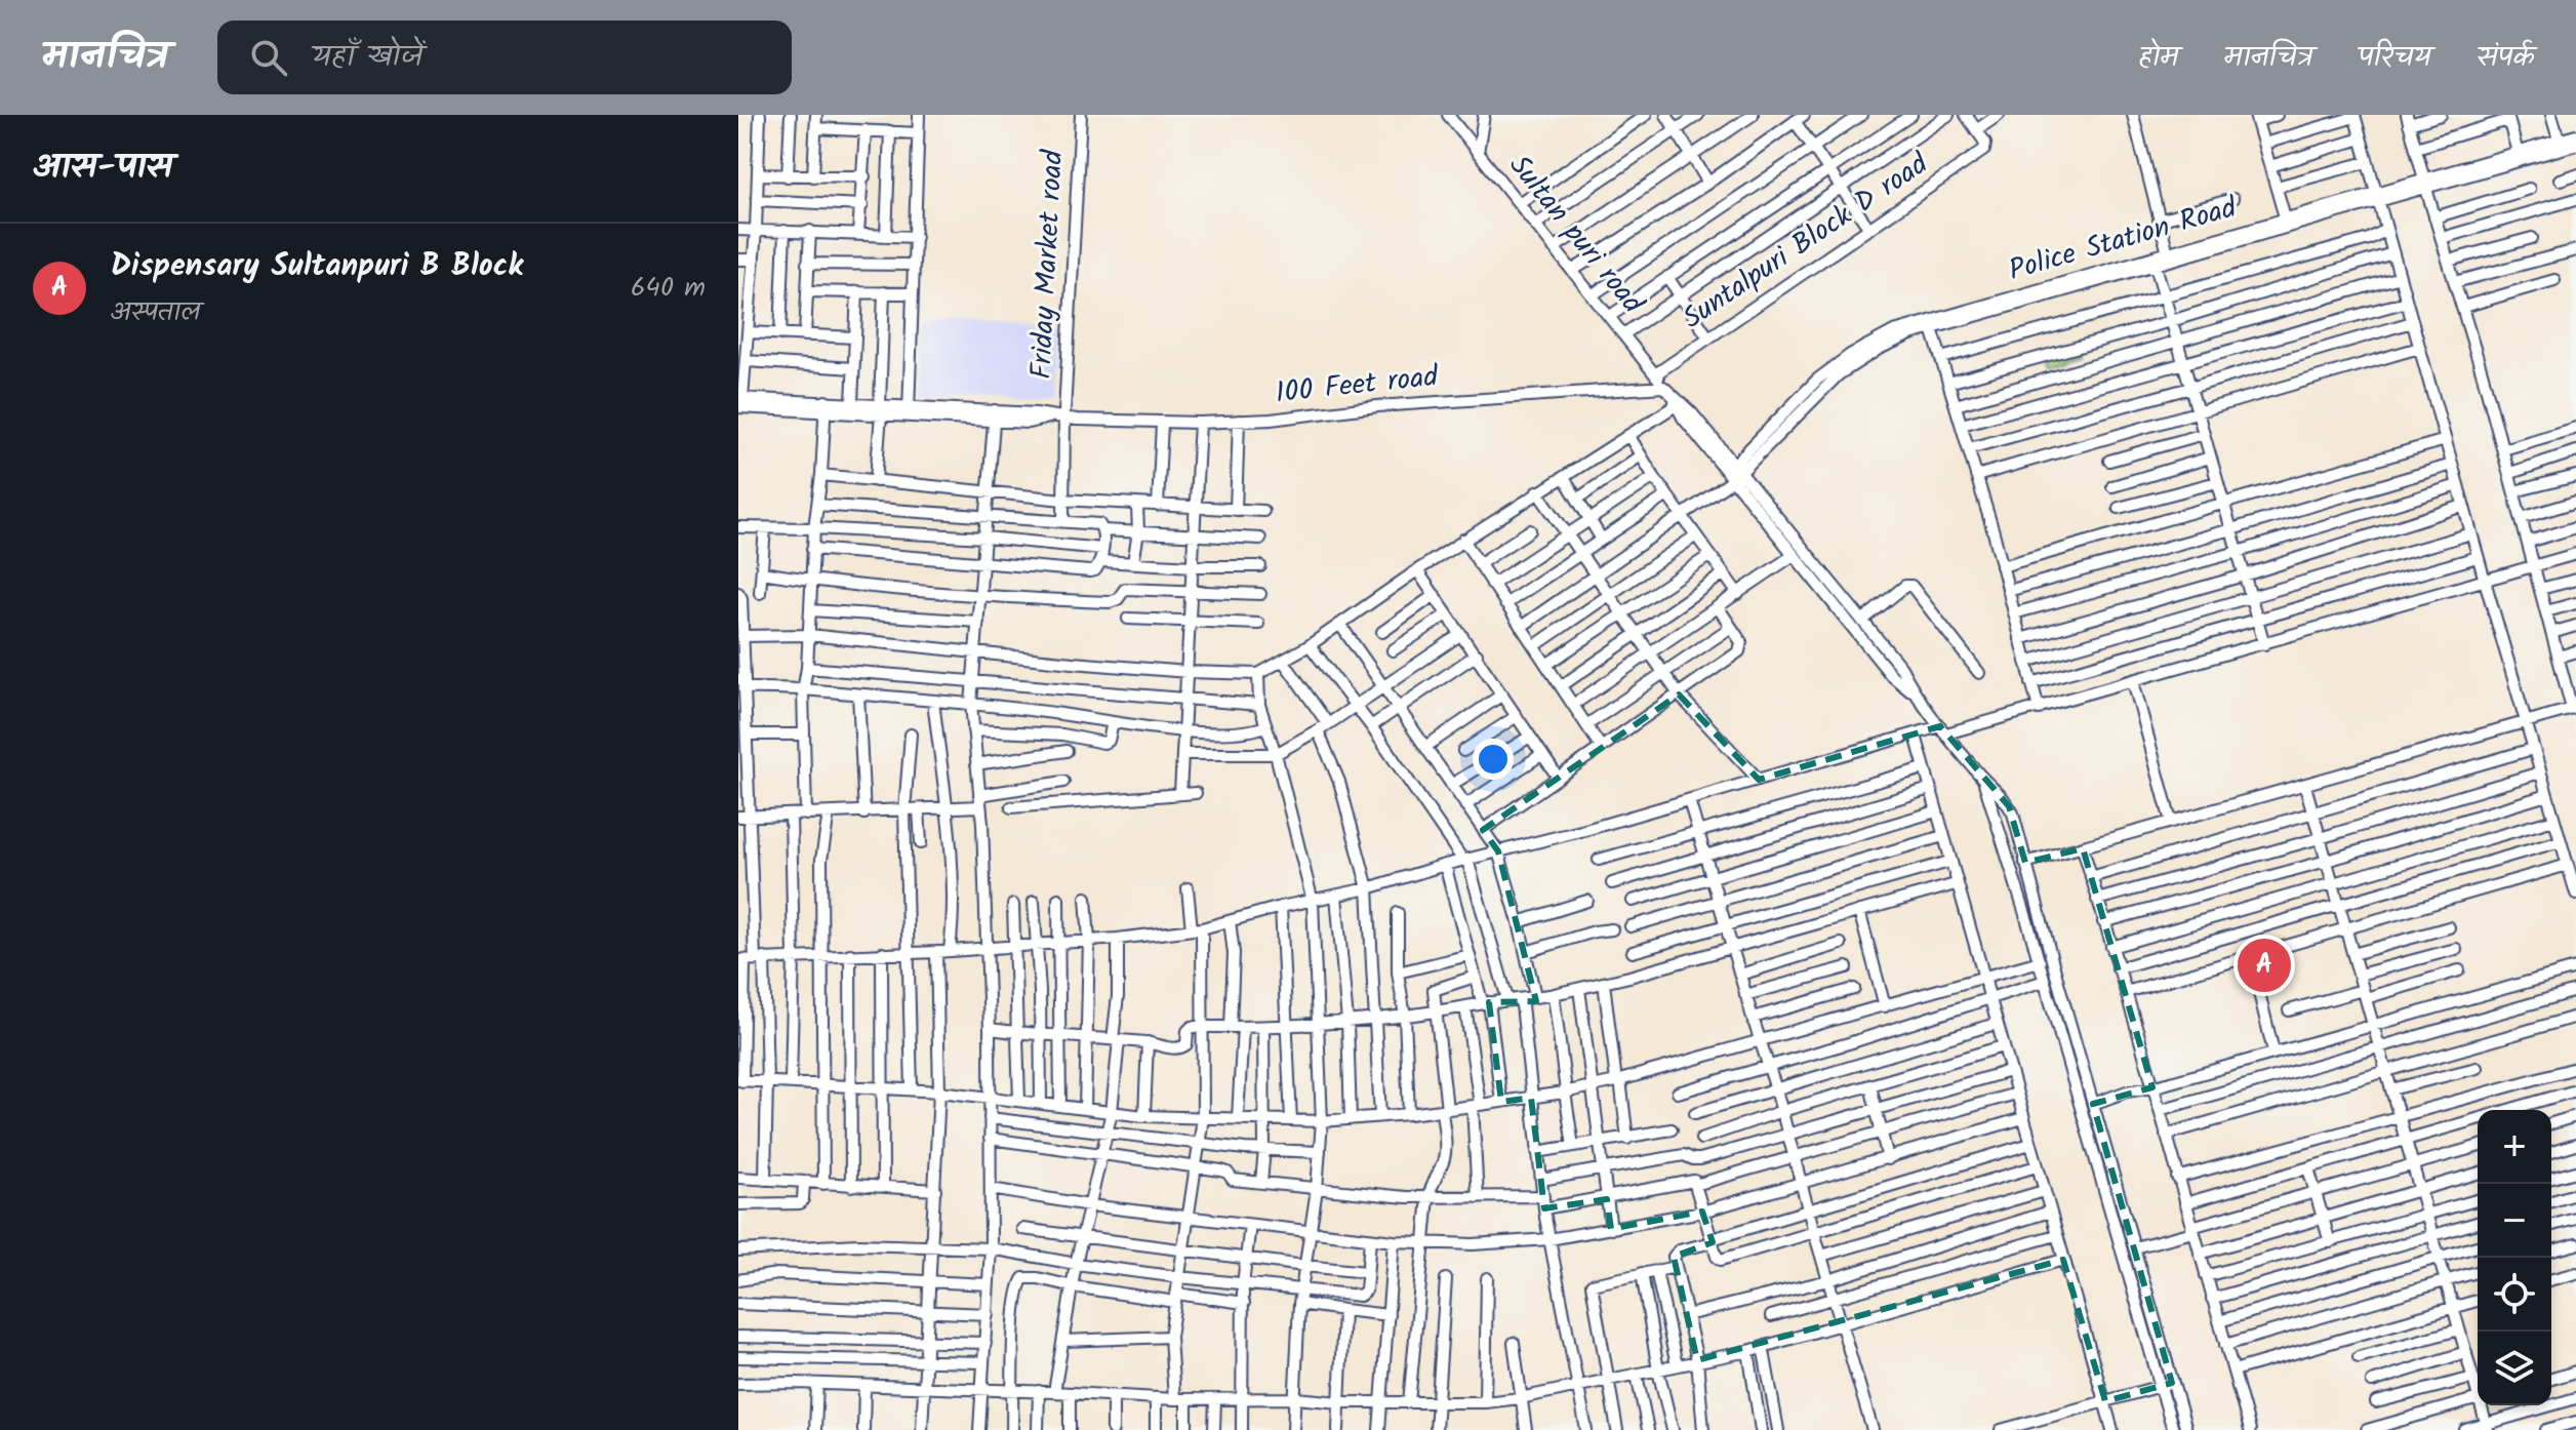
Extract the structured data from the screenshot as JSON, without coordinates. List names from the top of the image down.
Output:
{
  "streets": {
    "street": [
      "Sultan puri road",
      "Police Station Road",
      "Suntalpuri Block D road",
      "Friday Market road",
      "100 Feet road"
    ]
  },
  "crossings": [
    ["Sultan puri road", "Police Station Road"],
    ["Sultan puri road", "Suntalpuri Block D road"],
    ["Sultan puri road", "100 Feet road"],
    ["Friday Market road", "100 Feet road"]
  ],
  "page": {
    "header": "मानचित्र",
    "search": "यहाँ खोजें",
    "nav": [
      "होम",
      "मानचित्र",
      "परिचय",
      "संपर्क"
    ],
    "heading": "आस-पास",
    "list": [
      {
        "mark": "A",
        "name": "Dispensary Sultanpuri B Block",
        "note": "अस्पताल",
        "value": "640 m"
      }
    ],
    "pins": "A",
    "map_buttons": ["+", "−"]
  }
}
